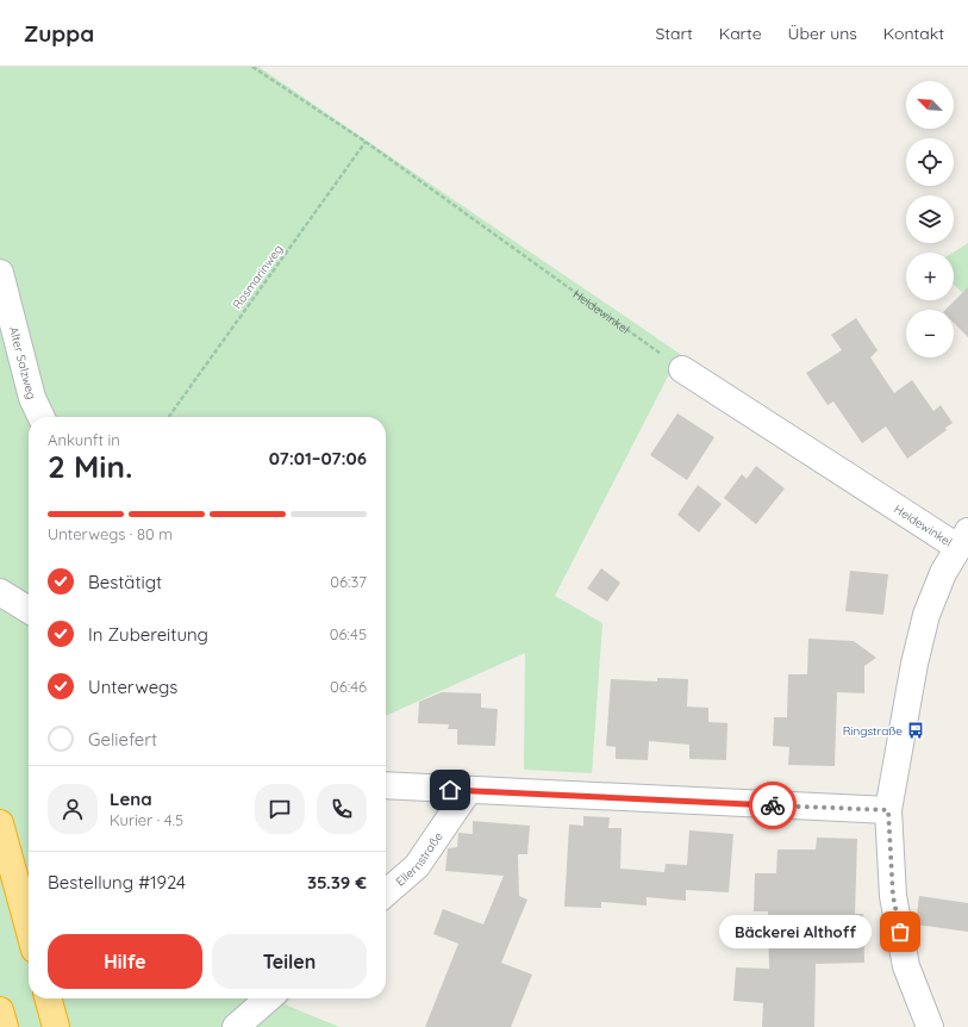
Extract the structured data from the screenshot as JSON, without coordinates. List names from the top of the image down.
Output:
{
  "streets": {
    "street": ["Heidewinkel", "Alter Salzweg", "Ellernstraße"],
    "path": ["Rosmarinweg"]
  },
  "crossings": [
    ["Rosmarinweg", "Heidewinkel"]
  ],
  "places": {
    "bus stop": ["Ringstraße"],
    "other": ["Bäckerei Althoff"]
  },
  "north": "top left",
  "page": {
    "header": "Zuppa",
    "nav": [
      "Start",
      "Karte",
      "Über uns",
      "Kontakt"
    ],
    "map_buttons": ["+", "−"],
    "heading": ["2 Min.", "Ankunft in", "07:01–07:06"],
    "panel": [
      "Lena",
      "Kurier · 4.5",
      "Bestellung #1924",
      "35.39 €"
    ],
    "bar": "Unterwegs · 80 m",
    "list": [
      ["Bestätigt", "06:37"],
      ["In Zubereitung", "06:45"],
      ["Unterwegs", "06:46"],
      "Geliefert"
    ],
    "bubble": "Bäckerei Althoff",
    "buttons": ["Hilfe", "Teilen"]
  }
}
